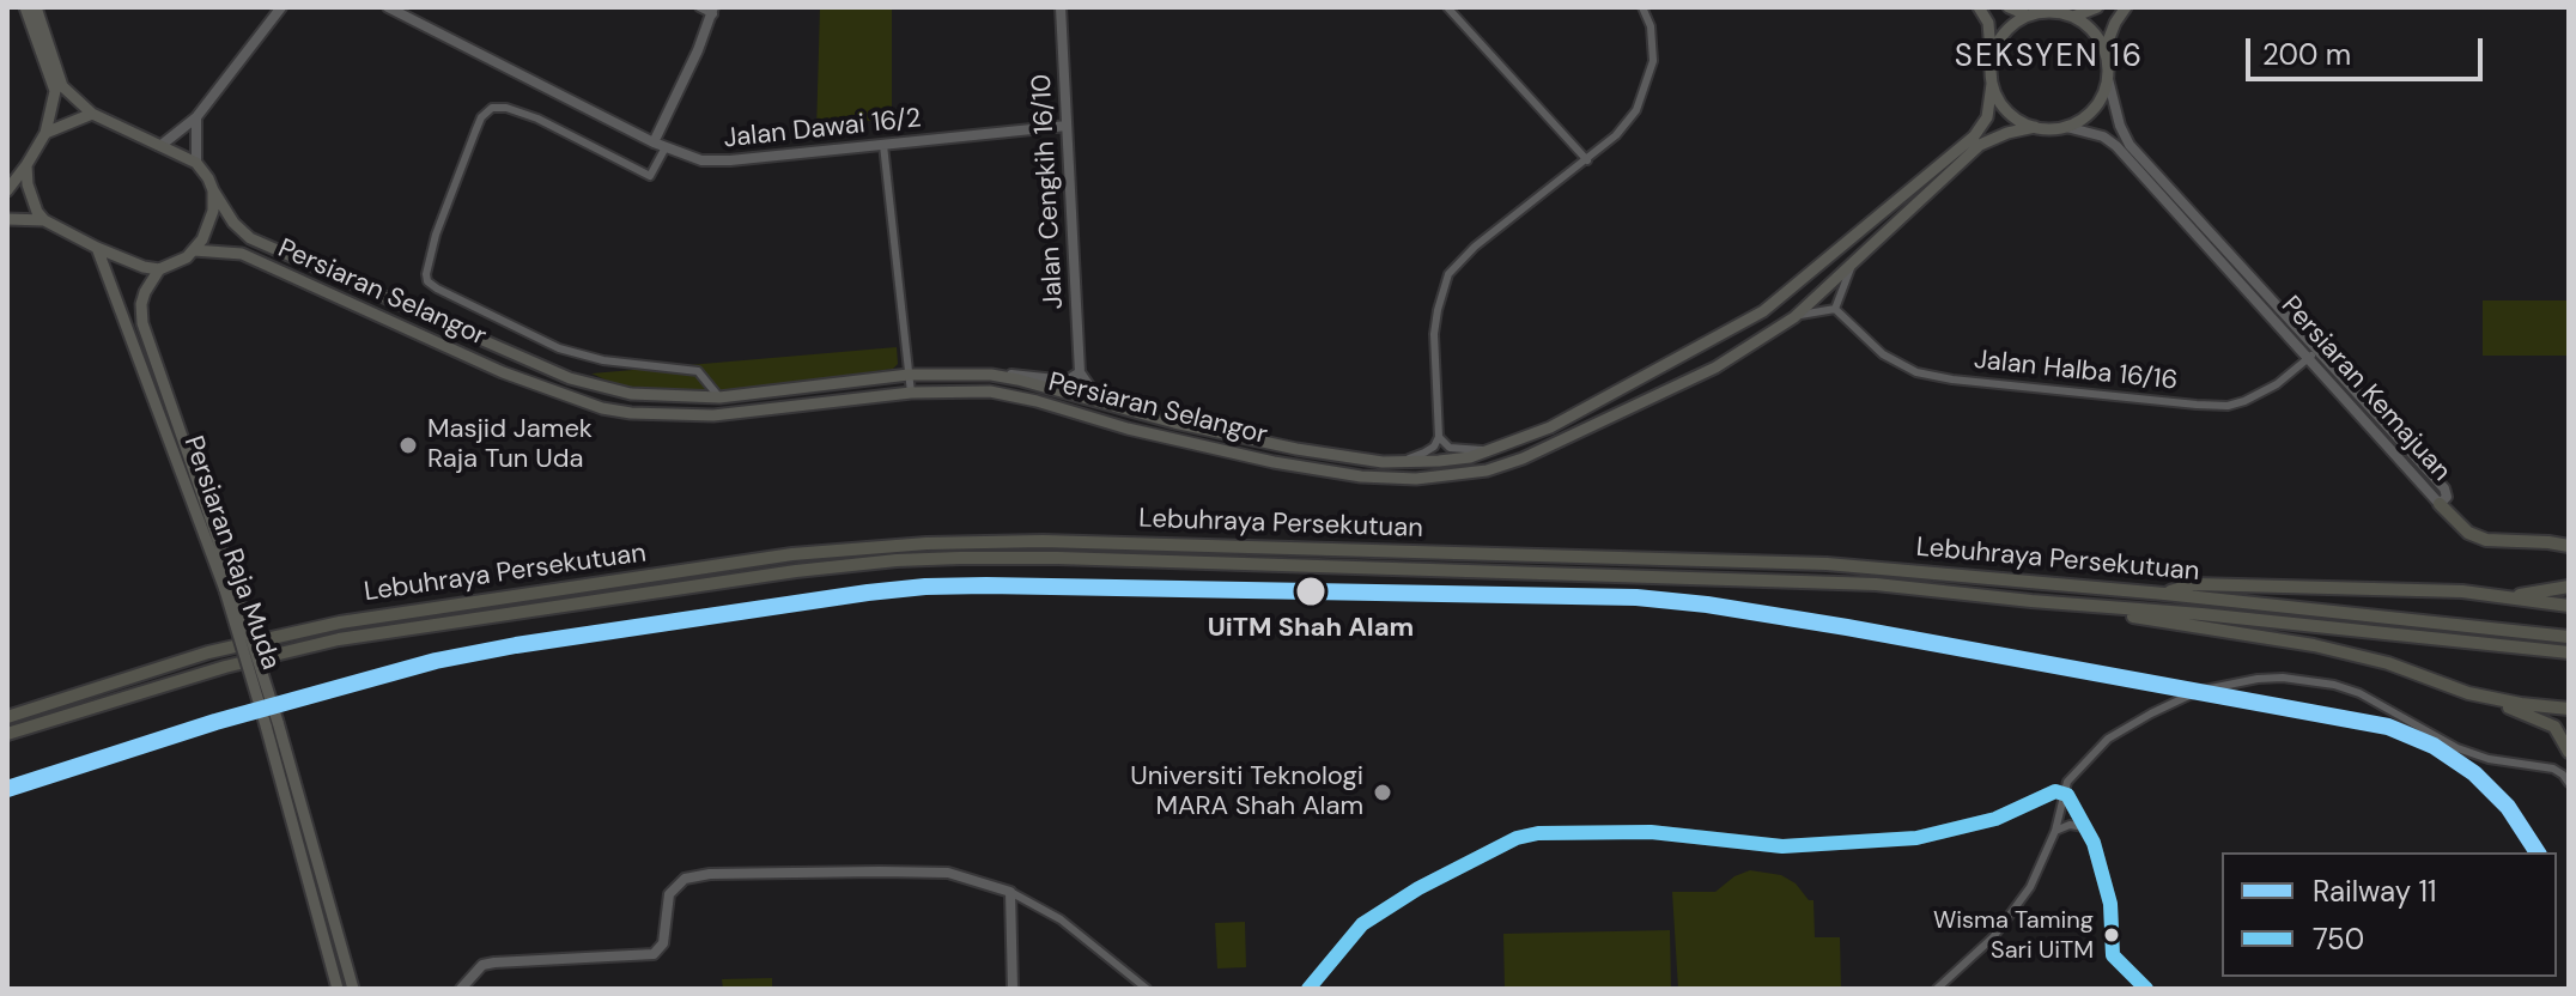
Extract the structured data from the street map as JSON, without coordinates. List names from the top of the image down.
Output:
{
  "streets": {
    "highway": ["Lebuhraya Persekutuan"],
    "main road": ["Persiaran Selangor", "Persiaran Raja Muda"],
    "street": [
      "Jalan Dawai 16/2",
      "Jalan Cengkih 16/10",
      "Jalan Halba 16/16",
      "Persiaran Kemajuan"
    ]
  },
  "crossings": [
    ["Jalan Dawai 16/2", "Jalan Cengkih 16/10"],
    ["Persiaran Selangor", "Persiaran Kemajuan"],
    ["Persiaran Selangor", "Persiaran Raja Muda"],
    ["Jalan Halba 16/16", "Persiaran Kemajuan"]
  ],
  "districts": ["SEKSYEN 16"],
  "places": [
    "Masjid Jamek Raja Tun Uda",
    "UiTM Shah Alam",
    "Universiti Teknologi MARA Shah Alam",
    "Wisma Taming Sari UiTM"
  ],
  "lines": ["rail line 11", "transit line 750"],
  "legend": ["Railway 11", "750"],
  "scale_bar": "200 m"
}
